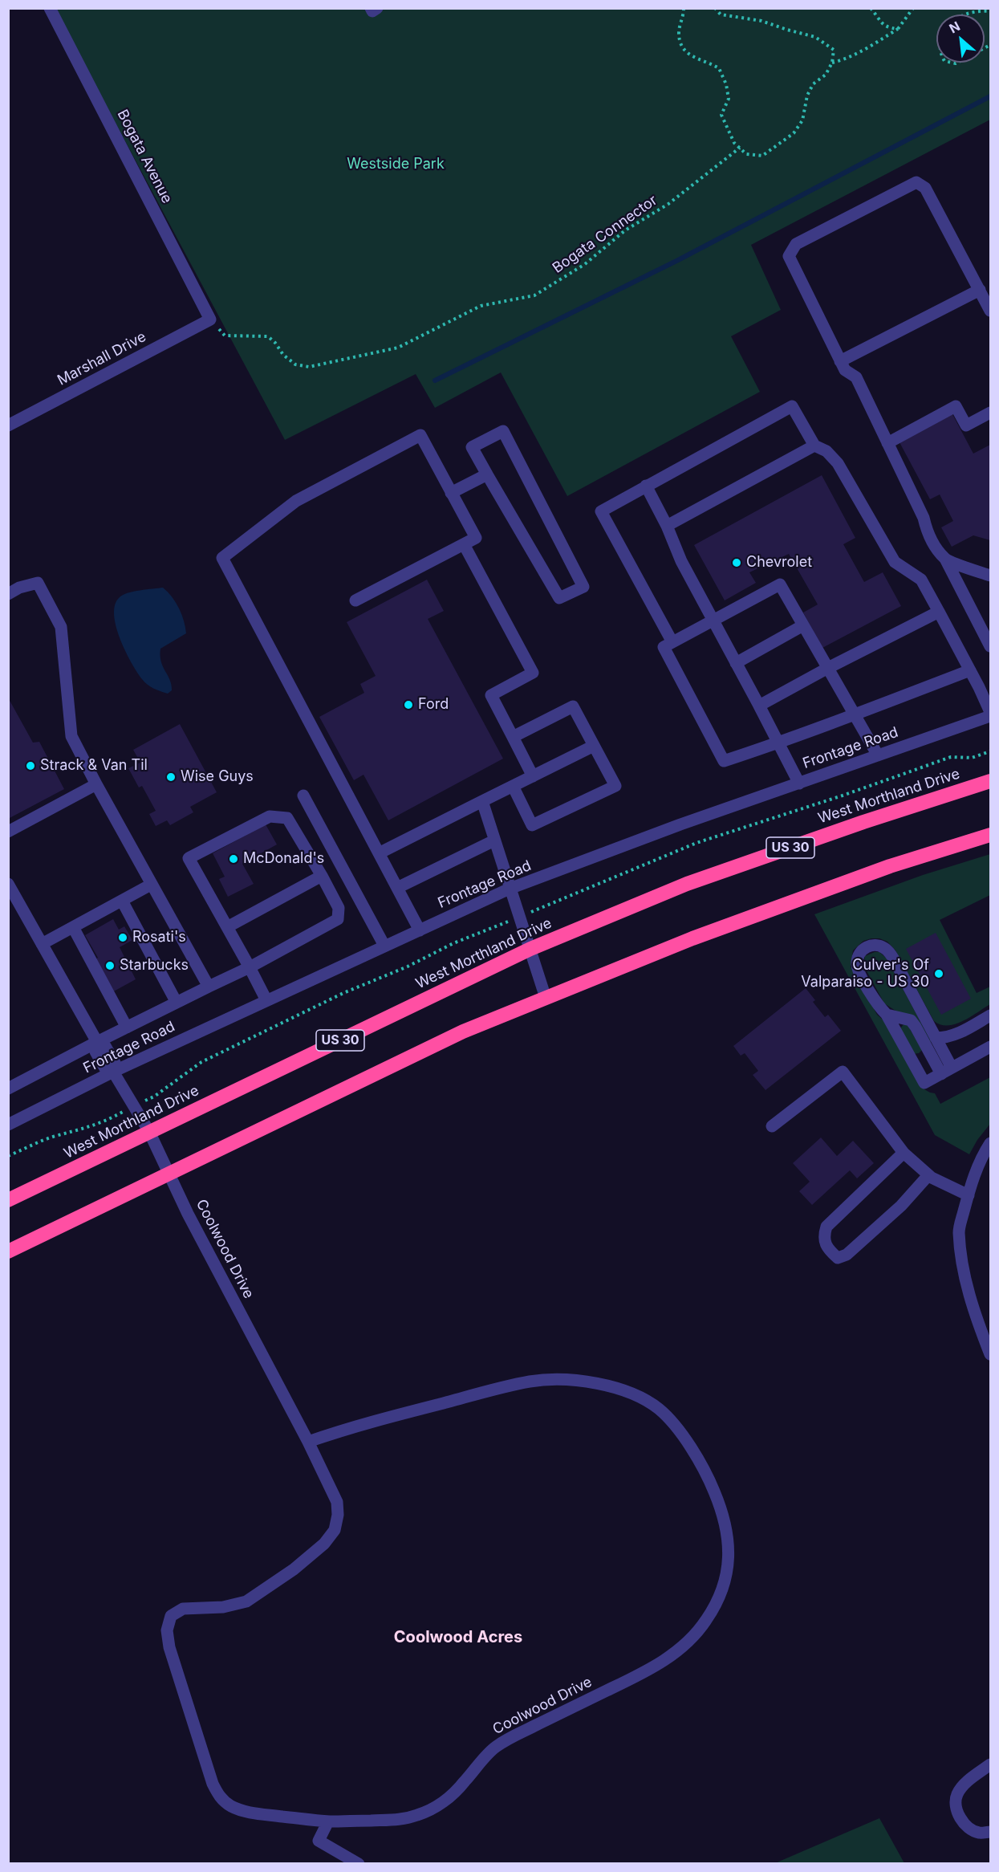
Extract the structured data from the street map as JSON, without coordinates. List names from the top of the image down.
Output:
{
  "streets": {
    "highway": ["West Morthland Drive", "US 30"],
    "street": [
      "Bogata Avenue",
      "Marshall Drive",
      "Frontage Road",
      "Coolwood Drive"
    ],
    "path": ["Bogata Connector"]
  },
  "crossings": [
    ["Bogata Avenue", "Bogata Connector"],
    ["Bogata Avenue", "Marshall Drive"],
    ["Bogata Connector", "Marshall Drive"],
    ["Frontage Road", "Coolwood Drive"],
    ["West Morthland Drive", "Coolwood Drive"]
  ],
  "districts": ["Coolwood Acres"],
  "parks": ["Westside Park"],
  "places": [
    "Chevrolet",
    "Ford",
    "Strack & Van Til",
    "Wise Guys",
    "McDonald's",
    "Rosati's",
    "Starbucks",
    "Culver's Of Valparaiso - US 30"
  ],
  "north": "top left"
}
